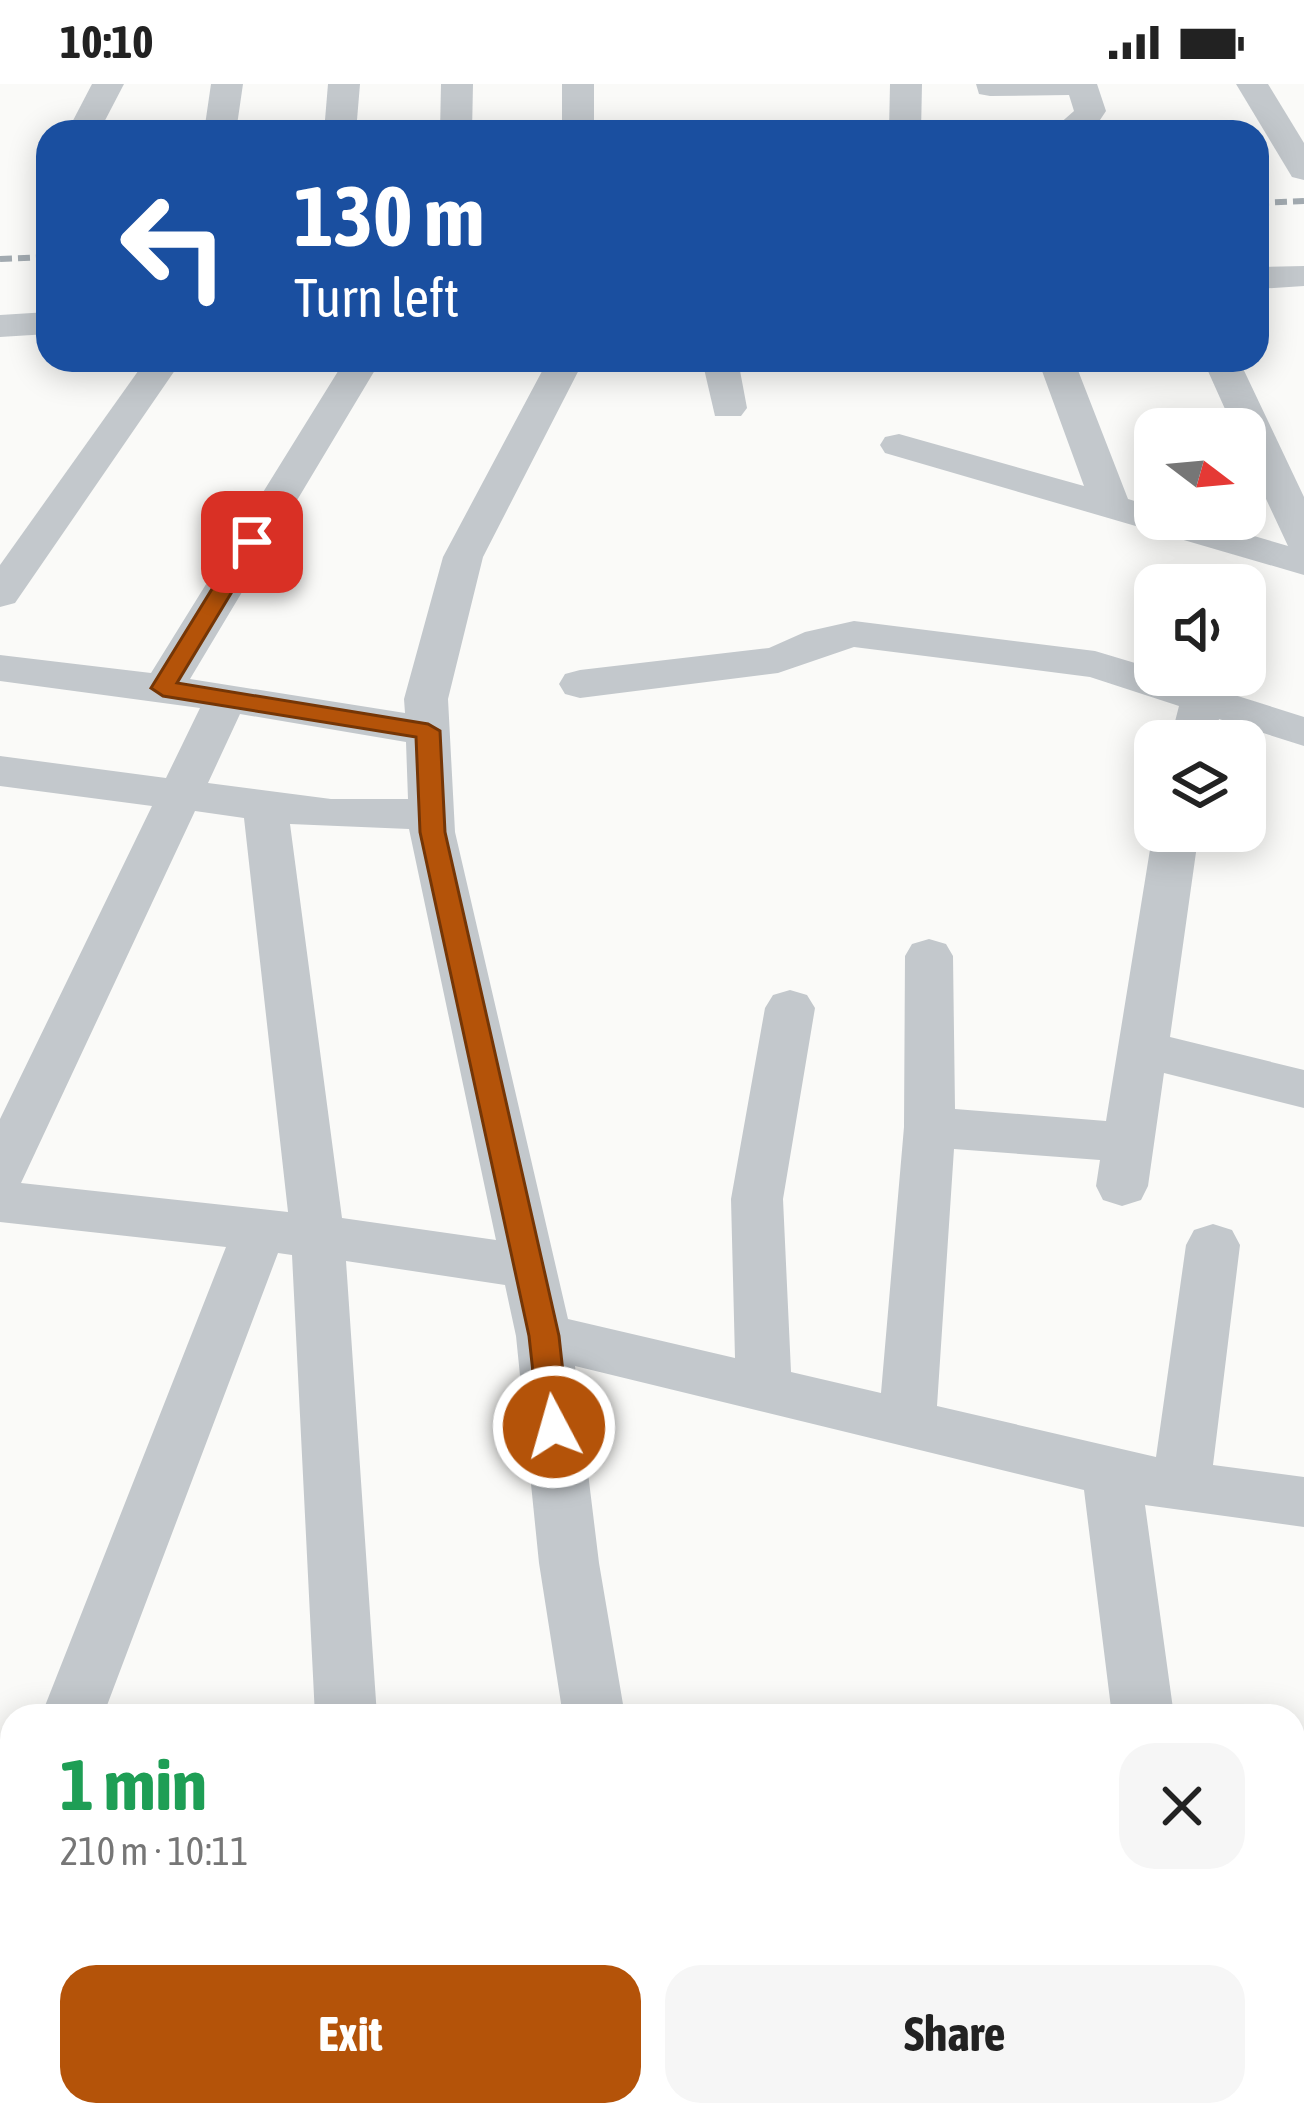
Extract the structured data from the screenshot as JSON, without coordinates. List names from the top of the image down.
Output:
{
  "north": "right",
  "page": {
    "status": "10:10",
    "turn": ["130 m", "Turn left"],
    "heading": ["1 min", "210 m · 10:11"],
    "buttons": ["Exit", "Share"]
  }
}
